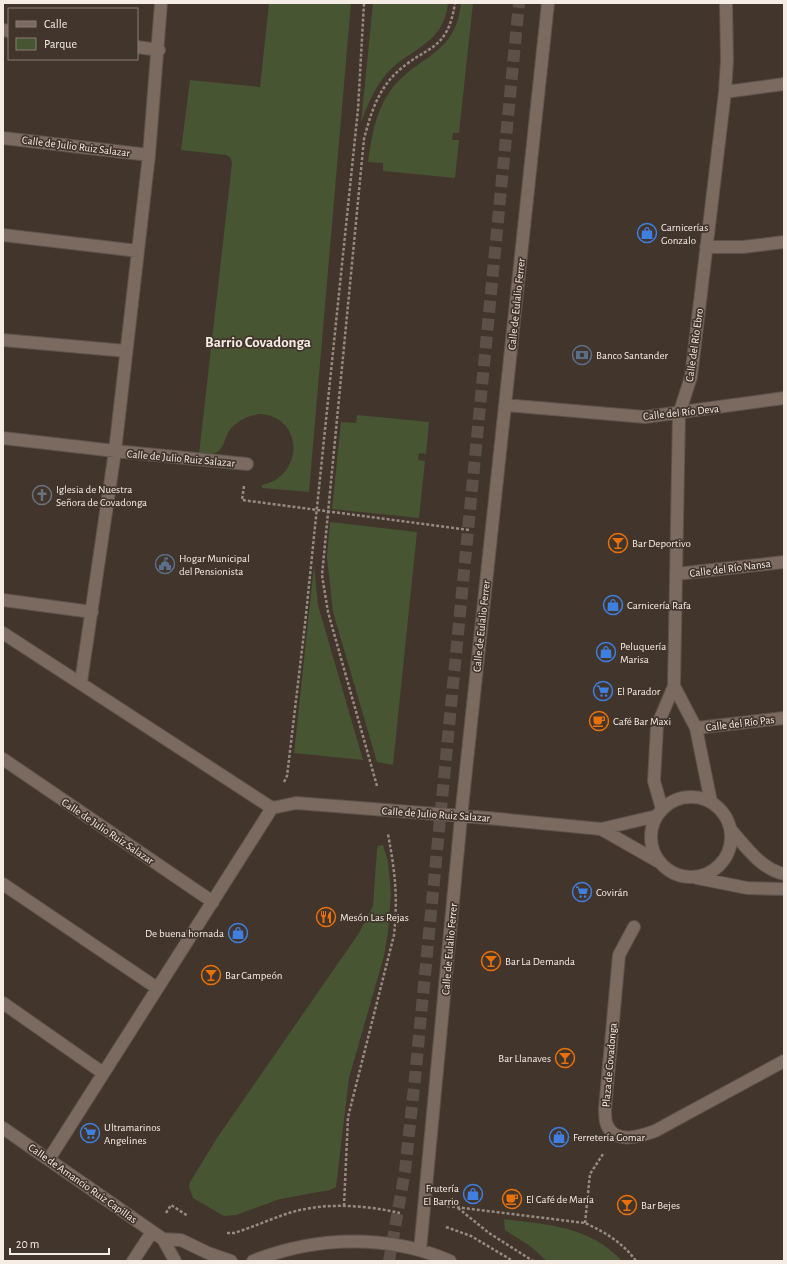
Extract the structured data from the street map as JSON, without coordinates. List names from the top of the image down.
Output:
{
  "streets": {
    "street": [
      "Calle de Julio Ruiz Salazar",
      "Calle de Eulalio Ferrer",
      "Calle del Río Ebro",
      "Calle del Río Deva",
      "Calle del Río Nansa",
      "Calle del Río Pas",
      "Plaza de Covadonga",
      "Calle de Amancio Ruiz Capillas"
    ]
  },
  "crossings": [
    ["Calle de Julio Ruiz Salazar", "Calle de Eulalio Ferrer"],
    ["Calle de Julio Ruiz Salazar", "Calle del Río Ebro"],
    ["Calle de Eulalio Ferrer", "Calle del Río Deva"],
    ["Calle del Río Ebro", "Calle del Río Deva"],
    ["Calle del Río Ebro", "Calle del Río Nansa"],
    ["Calle del Río Ebro", "Calle del Río Pas"]
  ],
  "districts": ["Barrio Covadonga"],
  "places": {
    "shop": [
      "Carnicerías Gonzalo",
      "Carnicería Rafa",
      "Peluquería Marisa",
      "De buena hornada",
      "Ferretería Gomar",
      "Frutería El Barrio"
    ],
    "bank": ["Banco Santander"],
    "church": ["Iglesia de Nuestra Señora de Covadonga"],
    "bar": [
      "Bar Deportivo",
      "Bar La Demanda",
      "Bar Campeón",
      "Bar Llanaves",
      "Bar Bejes"
    ],
    "public building": ["Hogar Municipal del Pensionista"],
    "supermarket": ["El Parador", "Covirán", "Ultramarinos Angelines"],
    "cafe": ["Café Bar Maxi", "El Café de María"],
    "restaurant": ["Mesón Las Rejas"]
  },
  "legend": ["Calle", "Parque"],
  "scale_bar": "20 m"
}
